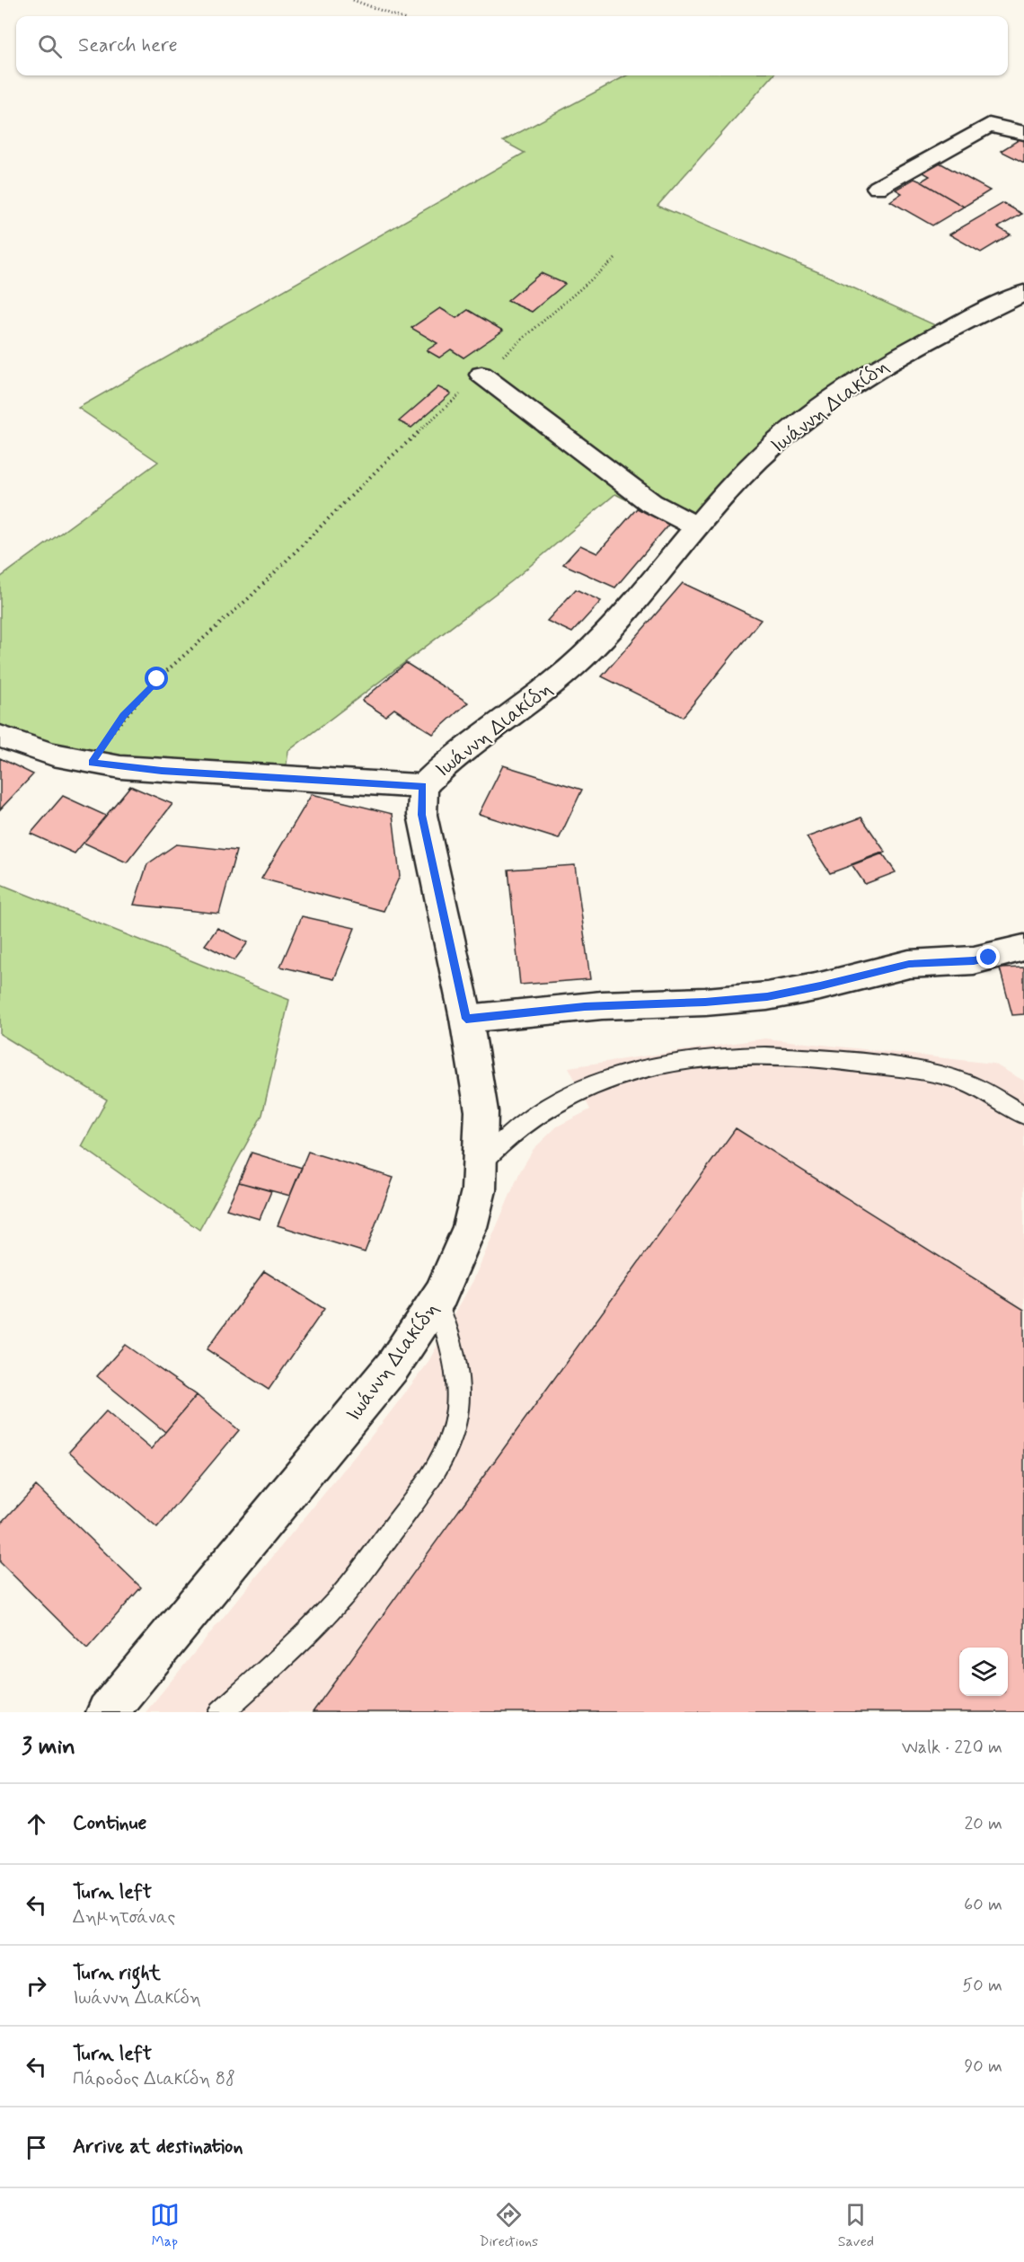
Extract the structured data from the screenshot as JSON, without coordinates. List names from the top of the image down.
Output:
{
  "streets": {
    "street": ["Ιωάννη Διακίδη"]
  },
  "page": {
    "search": "Search here",
    "heading": ["3 min", "Walk · 220 m"],
    "list": [
      ["Continue", "20 m"],
      ["Turn left", "Δημητσάνας", "60 m"],
      ["Turn right", "Ιωάννη Διακίδη", "50 m"],
      ["Turn left", "Πάροδος Διακίδη 88", "90 m"],
      "Arrive at destination"
    ],
    "nav": ["Map", "Directions", "Saved"]
  }
}
